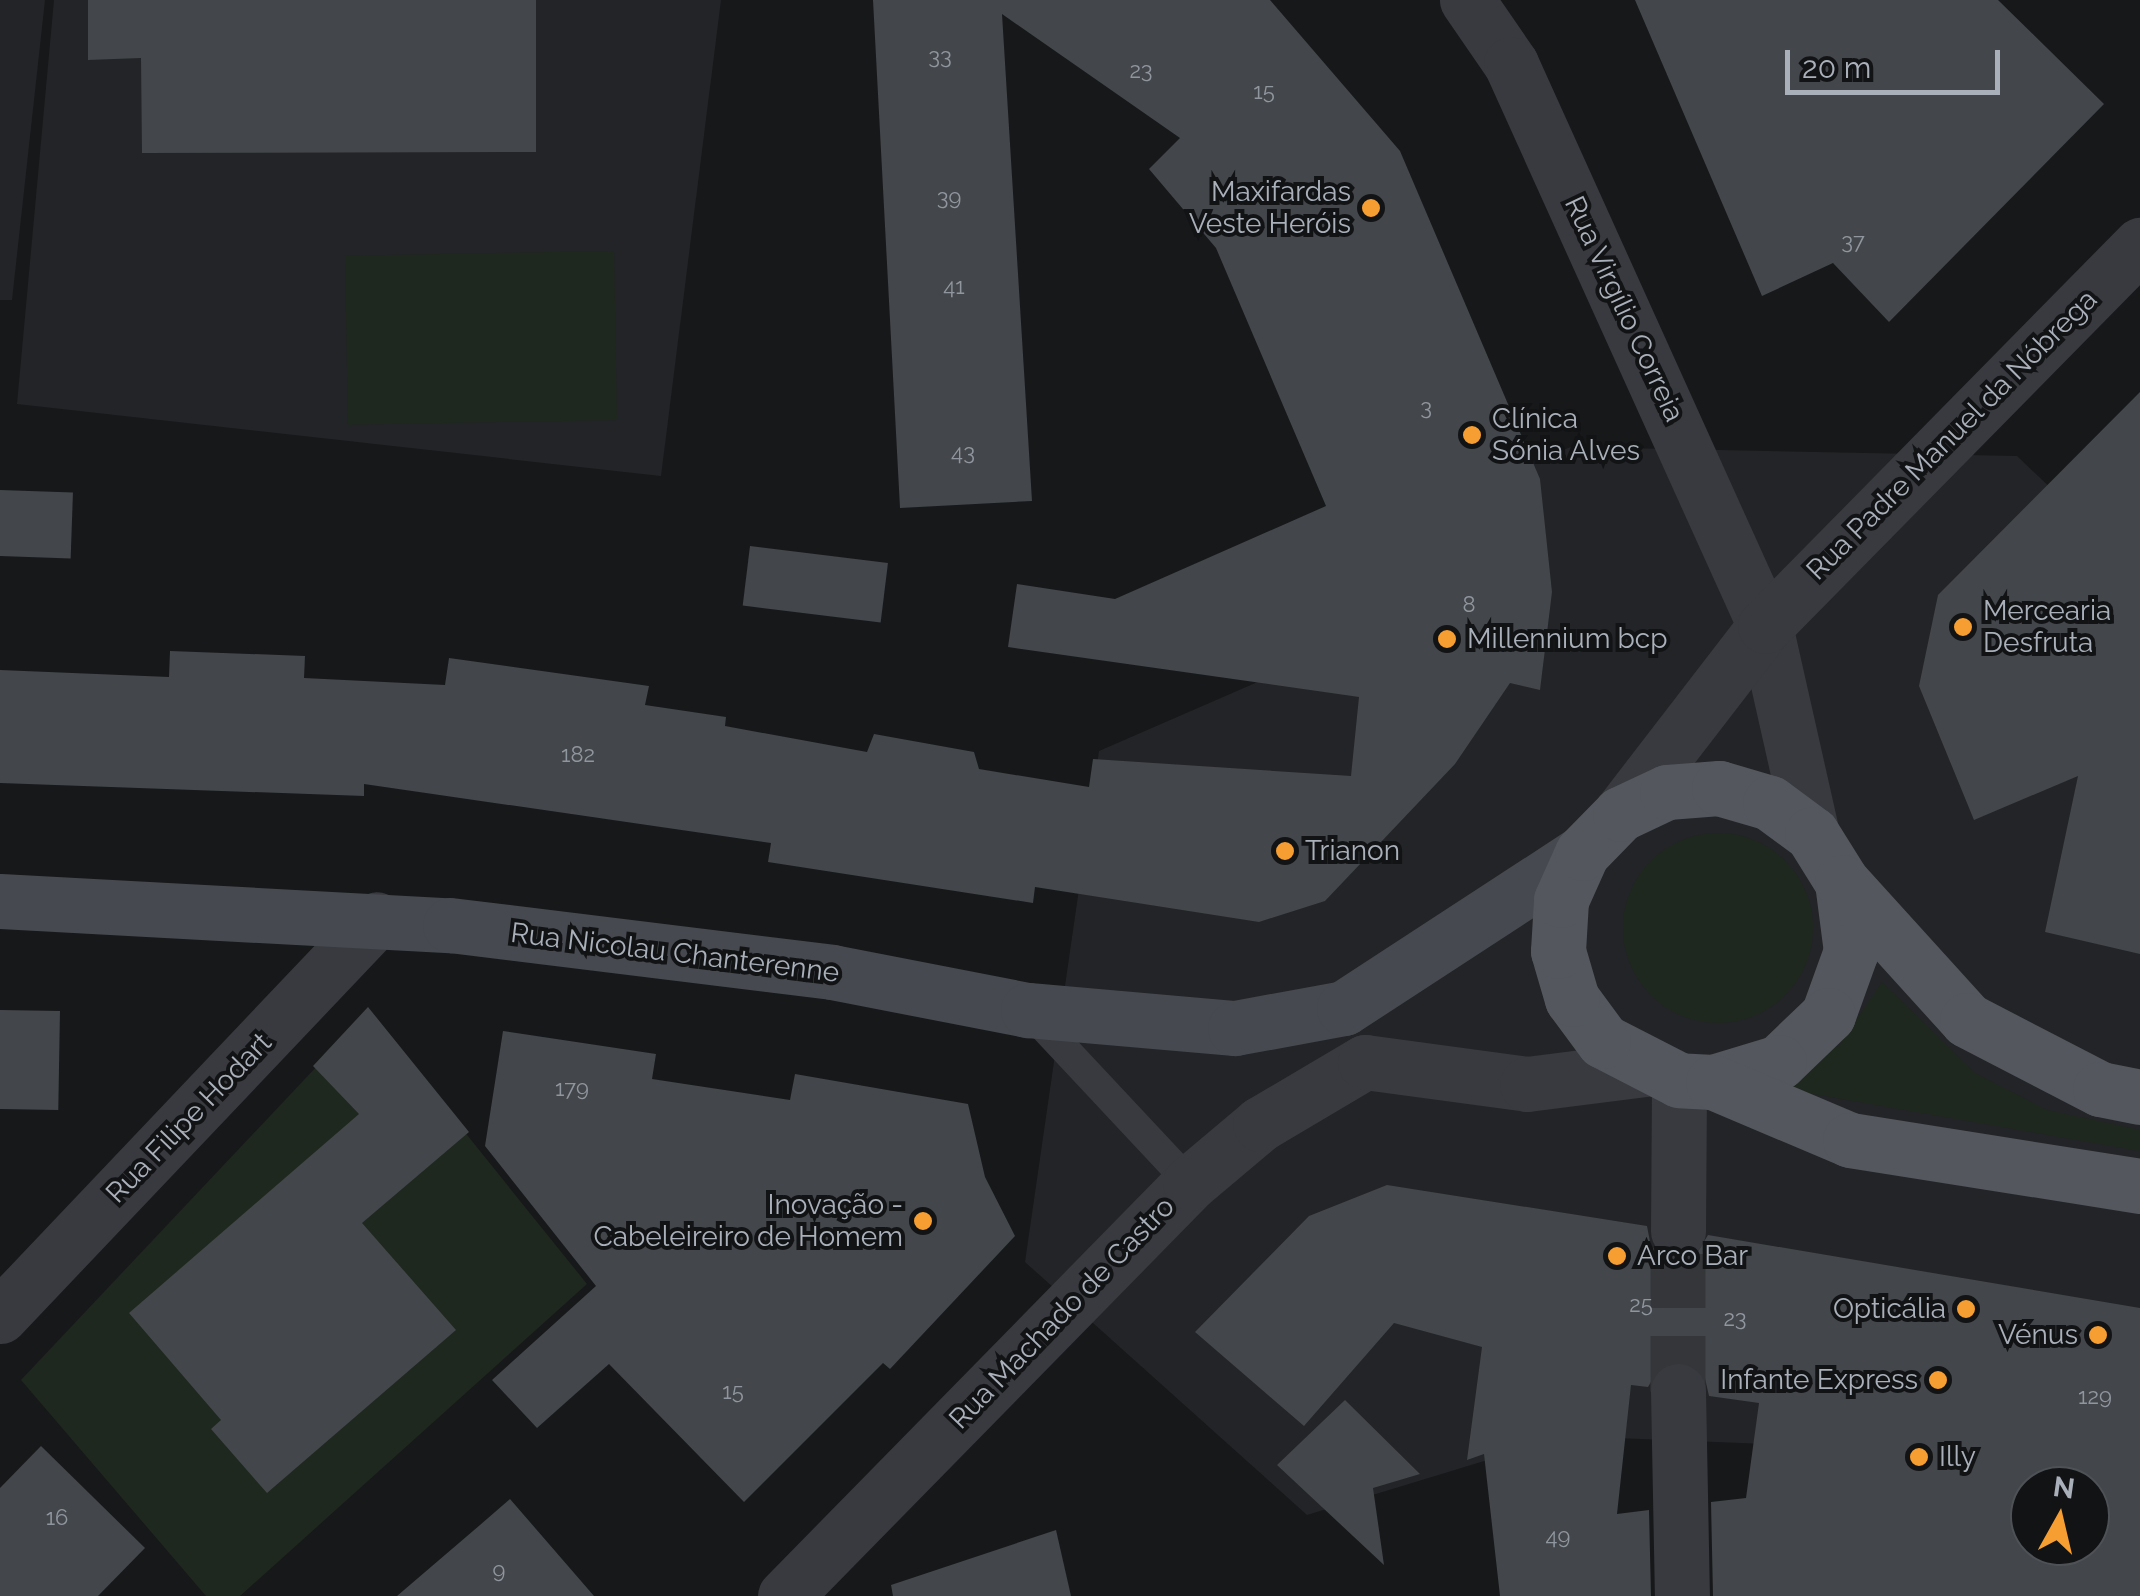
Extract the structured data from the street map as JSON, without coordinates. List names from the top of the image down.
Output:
{
  "streets": {
    "street": [
      "Rua Virgílio Correia",
      "Rua Padre Manuel da Nóbrega",
      "Rua Nicolau Chanterenne",
      "Rua Filipe Hodart",
      "Rua Machado de Castro"
    ]
  },
  "crossings": [
    ["Rua Virgílio Correia", "Rua Padre Manuel da Nóbrega"],
    ["Rua Virgílio Correia", "Rua Nicolau Chanterenne"],
    ["Rua Virgílio Correia", "Rua Machado de Castro"],
    ["Rua Padre Manuel da Nóbrega", "Rua Nicolau Chanterenne"],
    ["Rua Padre Manuel da Nóbrega", "Rua Machado de Castro"],
    ["Rua Nicolau Chanterenne", "Rua Filipe Hodart"],
    ["Rua Nicolau Chanterenne", "Rua Machado de Castro"]
  ],
  "places": [
    "Maxifardas Veste Heróis",
    "Clínica Sónia Alves",
    "Mercearia Desfruta",
    "Millennium bcp",
    "Trianon",
    "Inovação - Cabeleireiro de Homem",
    "Arco Bar",
    "Opticália",
    "Vénus",
    "Infante Express",
    "Illy"
  ],
  "house_numbers": [
    "33",
    "23",
    "15",
    "39",
    "37",
    "41",
    "3",
    "43",
    "8",
    "182",
    "179",
    "25",
    "23",
    "15",
    "129",
    "16",
    "49",
    "9"
  ],
  "scale_bar": "20 m",
  "north": "top"
}
